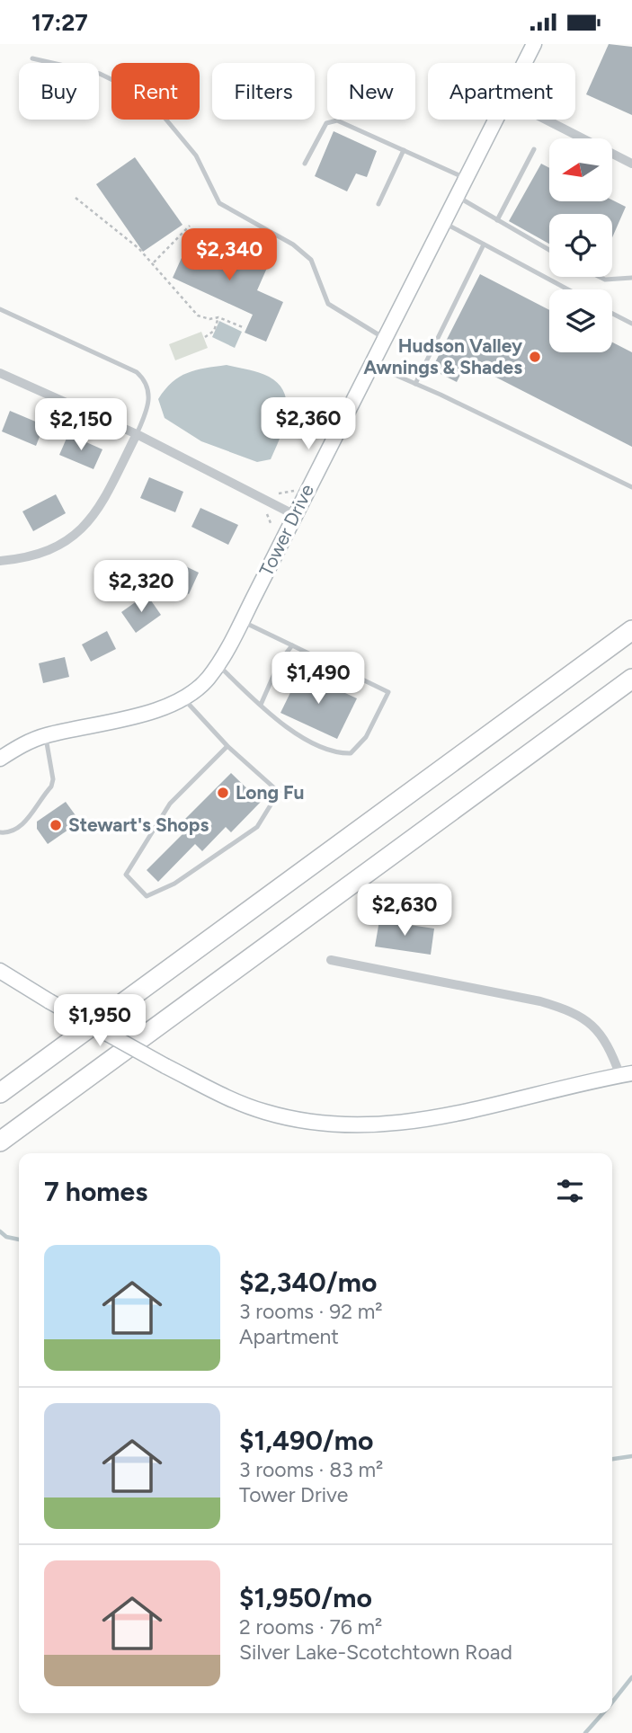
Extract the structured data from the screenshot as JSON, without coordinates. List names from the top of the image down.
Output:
{
  "streets": {
    "street": ["Tower Drive"]
  },
  "places": ["Hudson Valley Awnings & Shades", "Long Fu", "Stewart's Shops"],
  "north": "left",
  "page": {
    "status": "17:27",
    "chip": [
      "Buy",
      "Rent",
      "Filters",
      "New",
      "Apartment"
    ],
    "price": [
      "$2,340",
      "$2,360",
      "$2,150",
      "$2,320",
      "$1,490",
      "$2,630",
      "$1,950"
    ],
    "heading": "7 homes",
    "list": [
      {
        "name": "$2,340/mo",
        "note": "3 rooms · 92 m² · Apartment"
      },
      {
        "name": "$1,490/mo",
        "note": "3 rooms · 83 m² · Tower Drive"
      },
      {
        "name": "$1,950/mo",
        "note": "2 rooms · 76 m² · Silver Lake-Scotchtown Road"
      }
    ]
  }
}
